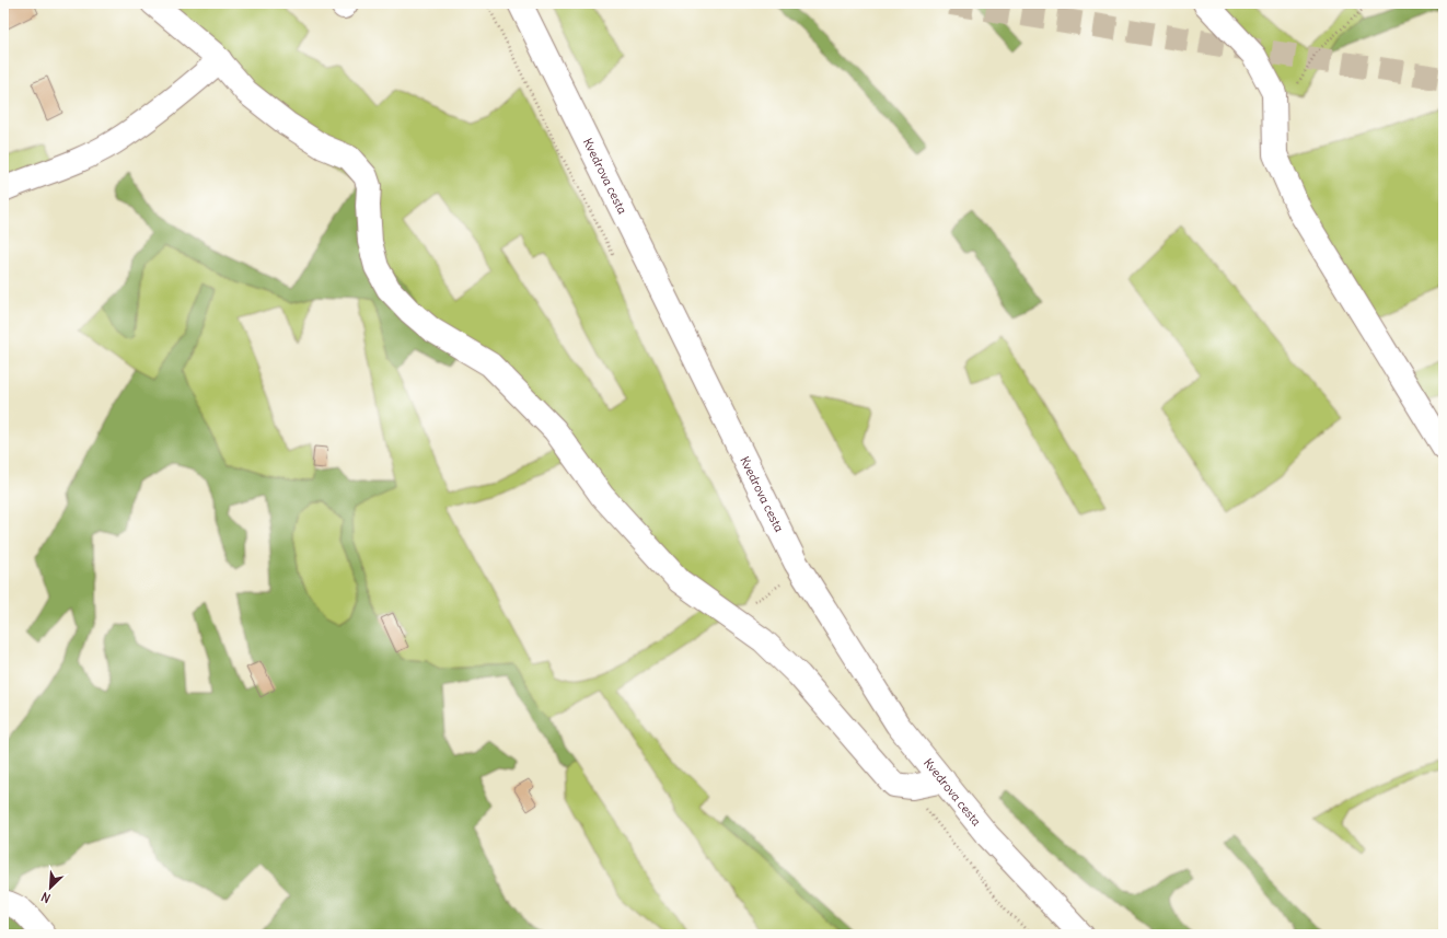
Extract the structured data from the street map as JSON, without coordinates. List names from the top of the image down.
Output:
{
  "streets": {
    "street": ["Kvedrova cesta"]
  },
  "north": "bottom left"
}
